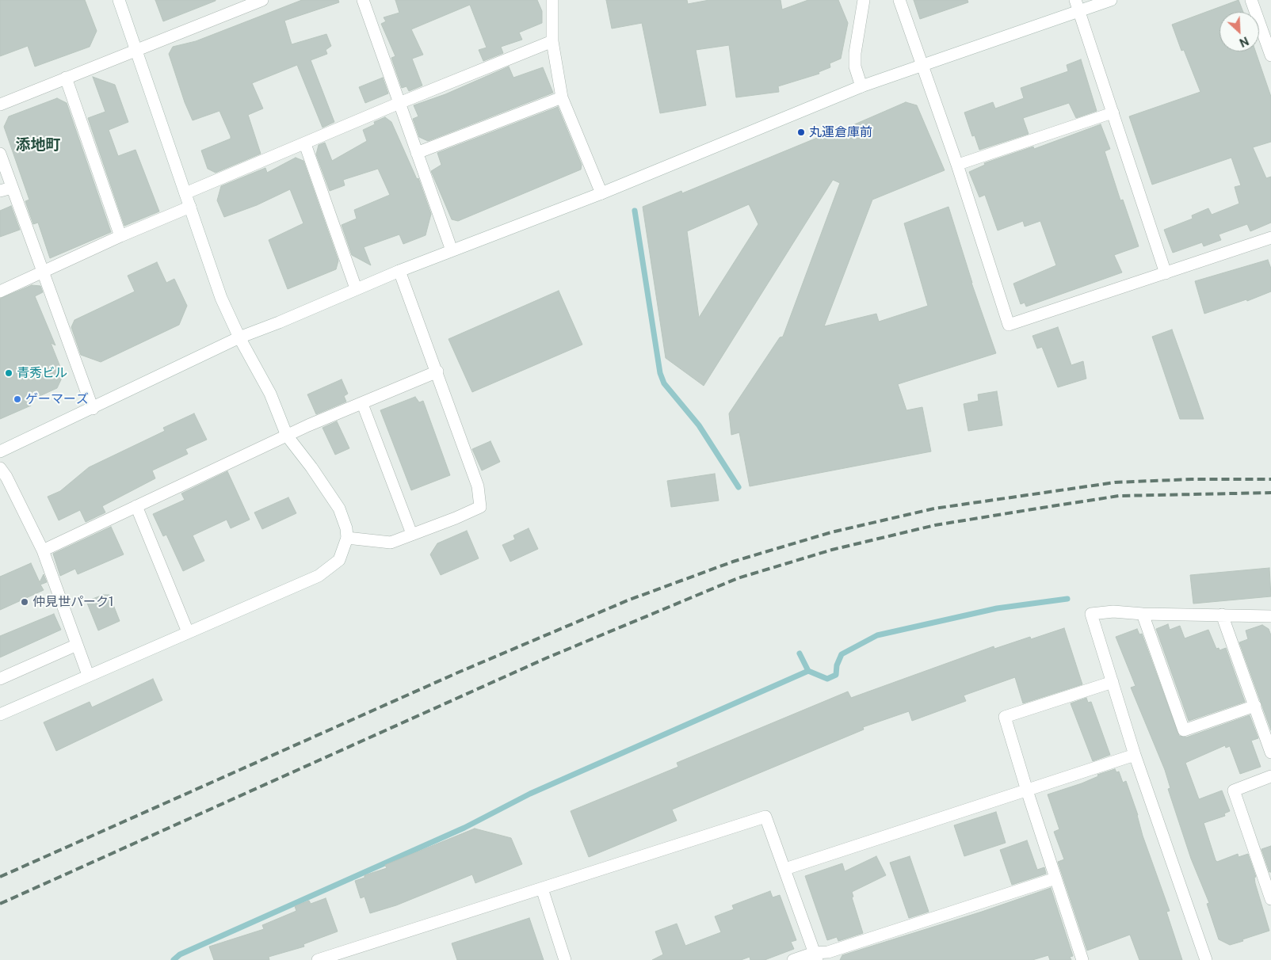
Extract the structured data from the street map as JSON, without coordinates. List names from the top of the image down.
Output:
{
  "districts": ["添地町"],
  "places": [
    "丸運倉庫前",
    "青秀ビル",
    "ゲーマーズ",
    "仲見世パーク1"
  ],
  "north": "bottom right"
}
